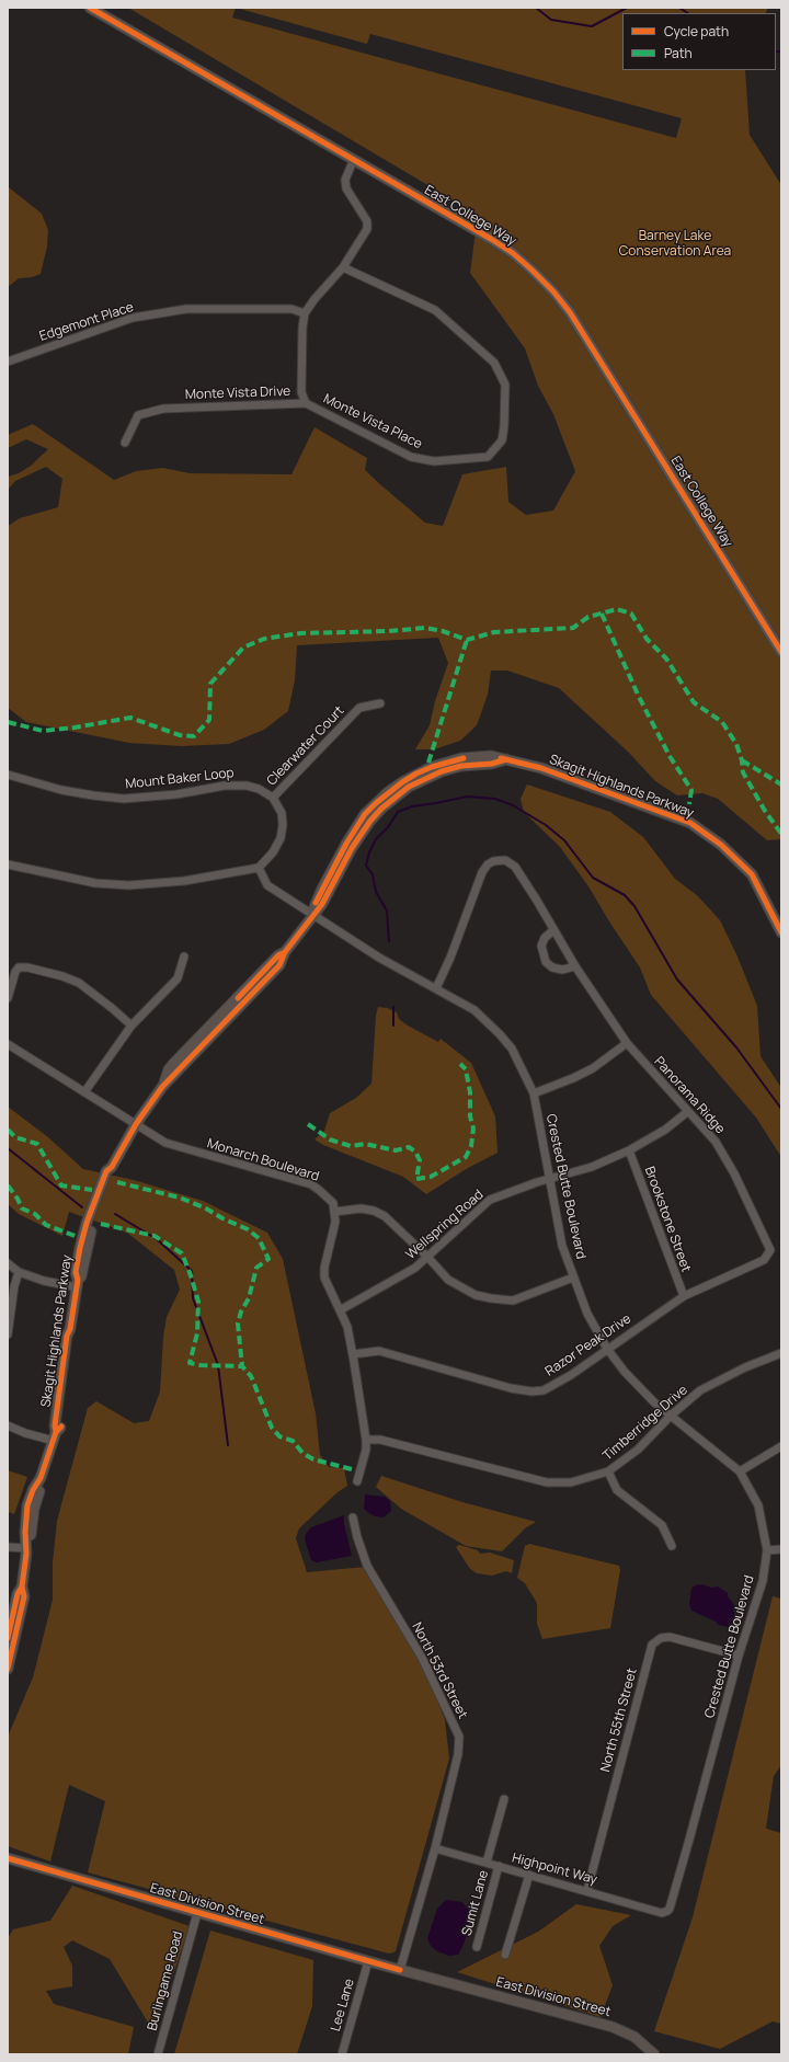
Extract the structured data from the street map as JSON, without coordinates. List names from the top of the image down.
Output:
{
  "streets": {
    "street": [
      "East College Way",
      "Edgemont Place",
      "Monte Vista Drive",
      "Monte Vista Place",
      "Clearwater Court",
      "Mount Baker Loop",
      "Skagit Highlands Parkway",
      "Panorama Ridge",
      "Monarch Boulevard",
      "Crested Butte Boulevard",
      "Brookstone Street",
      "Wellspring Road",
      "Razor Peak Drive",
      "Timberridge Drive",
      "North 53rd Street",
      "North 55th Street",
      "Highpoint Way",
      "Sumit Lane",
      "East Division Street",
      "Burlingame Road",
      "Lee Lane"
    ]
  },
  "crossings": [
    ["Edgemont Place", "Monte Vista Drive"],
    ["Monte Vista Drive", "Monte Vista Place"],
    ["Clearwater Court", "Mount Baker Loop"],
    ["Skagit Highlands Parkway", "Monarch Boulevard"],
    ["Skagit Highlands Parkway", "Crested Butte Boulevard"],
    ["Panorama Ridge", "Crested Butte Boulevard"],
    ["Panorama Ridge", "Wellspring Road"],
    ["Panorama Ridge", "Razor Peak Drive"],
    ["Crested Butte Boulevard", "Wellspring Road"],
    ["Crested Butte Boulevard", "Razor Peak Drive"],
    ["Crested Butte Boulevard", "Timberridge Drive"],
    ["Crested Butte Boulevard", "North 55th Street"],
    ["Crested Butte Boulevard", "Highpoint Way"],
    ["Brookstone Street", "Wellspring Road"],
    ["Brookstone Street", "Razor Peak Drive"],
    ["North 53rd Street", "Highpoint Way"],
    ["North 53rd Street", "East Division Street"],
    ["North 55th Street", "Highpoint Way"],
    ["Highpoint Way", "Sumit Lane"],
    ["East Division Street", "Burlingame Road"],
    ["East Division Street", "Lee Lane"]
  ],
  "parks": ["Barney Lake Conservation Area"],
  "legend": ["Cycle path", "Path"]
}
